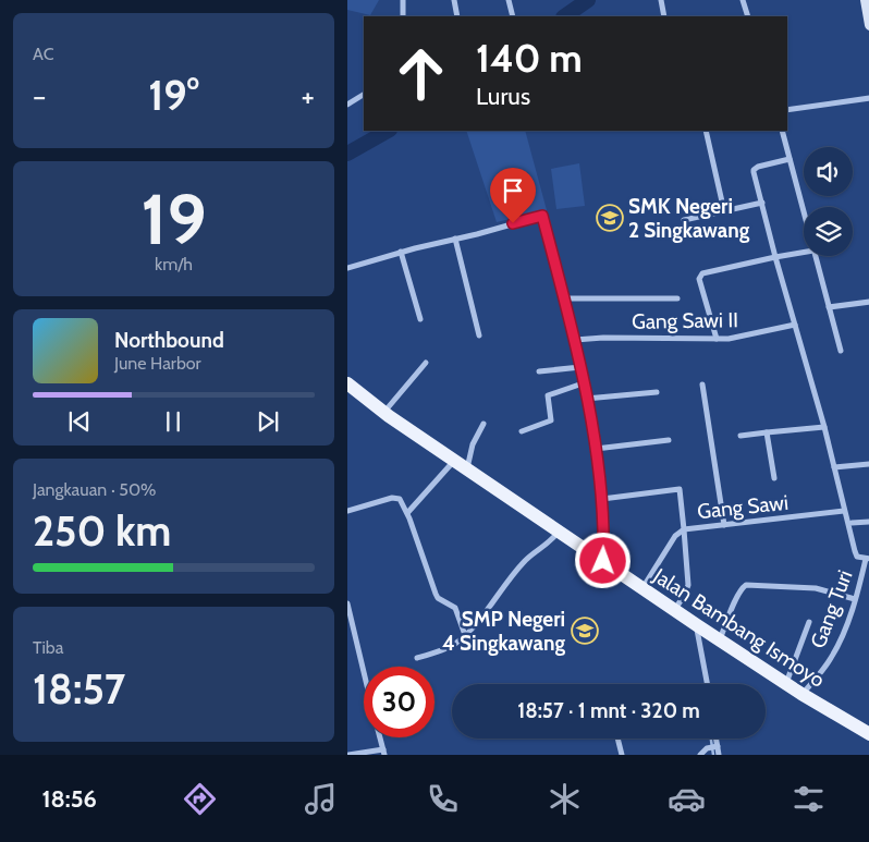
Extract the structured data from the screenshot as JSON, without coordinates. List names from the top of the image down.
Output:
{
  "streets": {
    "main road": ["Jalan Bambang Ismoyo"],
    "street": ["Gang Sawi II", "Gang Sawi", "Gang Turi"]
  },
  "crossings": [
    ["Gang Sawi", "Gang Turi"],
    ["Gang Sawi", "Jalan Bambang Ismoyo"],
    ["Gang Turi", "Jalan Bambang Ismoyo"]
  ],
  "places": {
    "school or university": ["SMK Negeri 2 Singkawang", "SMP Negeri 4 Singkawang"]
  },
  "page": {
    "tile": [
      "AC",
      ["19", "km/h"],
      ["Jangkauan · 50%", "250 km"],
      ["Tiba", "18:57"]
    ],
    "turn": ["140 m", "Lurus"],
    "heat": ["−", "19°", "+"],
    "song": ["Northbound", "June Harbor"],
    "limit": "30",
    "trip": "18:57 · 1 mnt · 320 m",
    "tabs": "18:56"
  }
}
